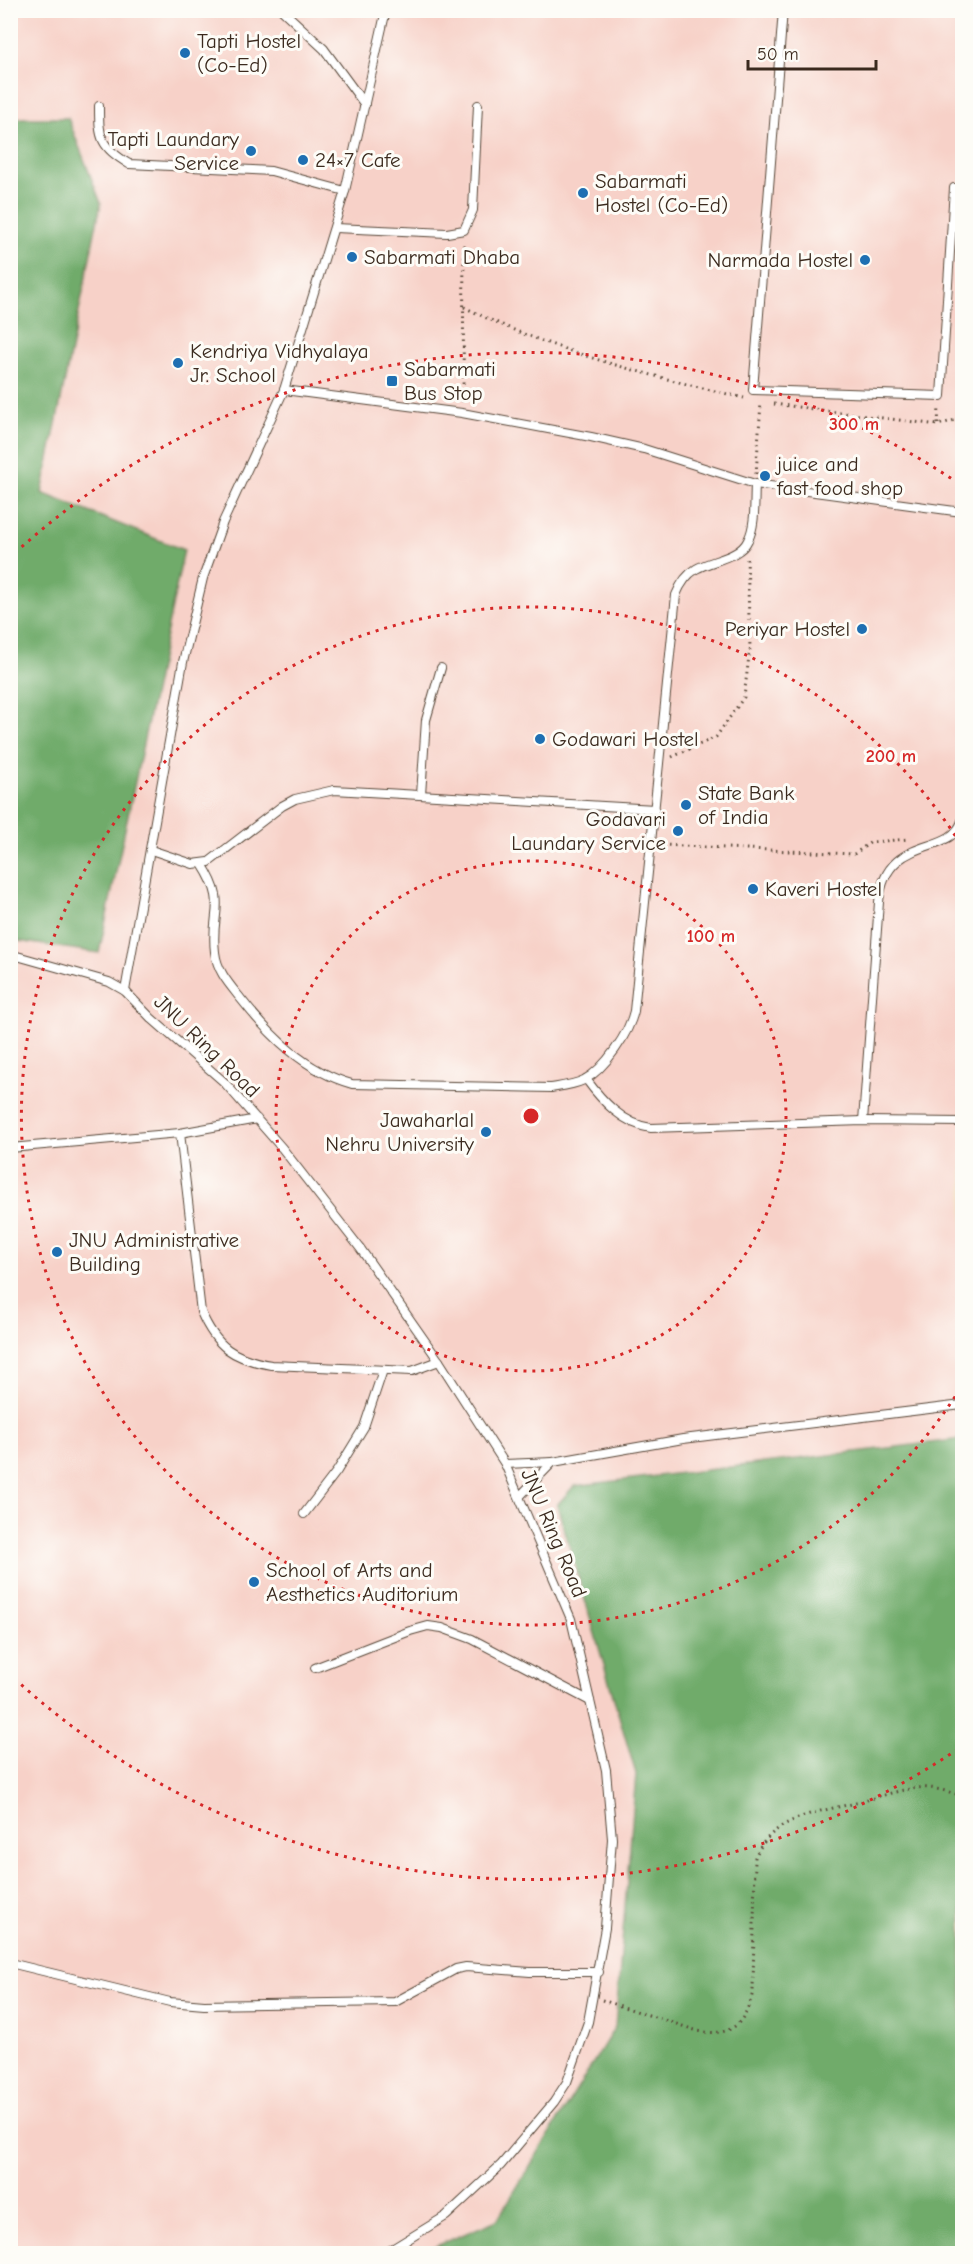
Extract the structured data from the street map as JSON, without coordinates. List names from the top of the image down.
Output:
{
  "streets": {
    "lane": ["JNU Ring Road"]
  },
  "places": {
    "other": [
      "Tapti Hostel (Co-Ed)",
      "Tapti Laundary Service",
      "24×7 Cafe",
      "Sabarmati Hostel (Co-Ed)",
      "Sabarmati Dhaba",
      "Narmada Hostel",
      "Kendriya Vidhyalaya Jr. School",
      "juice and fast food shop",
      "Periyar Hostel",
      "Godawari Hostel",
      "State Bank of India",
      "Godavari Laundary Service",
      "Kaveri Hostel",
      "Jawaharlal Nehru University",
      "JNU Administrative Building",
      "School of Arts and Aesthetics Auditorium"
    ],
    "transit": ["Sabarmati Bus Stop"]
  },
  "scale_bar": "50 m",
  "rings": ["300 m", "200 m", "100 m"]
}
